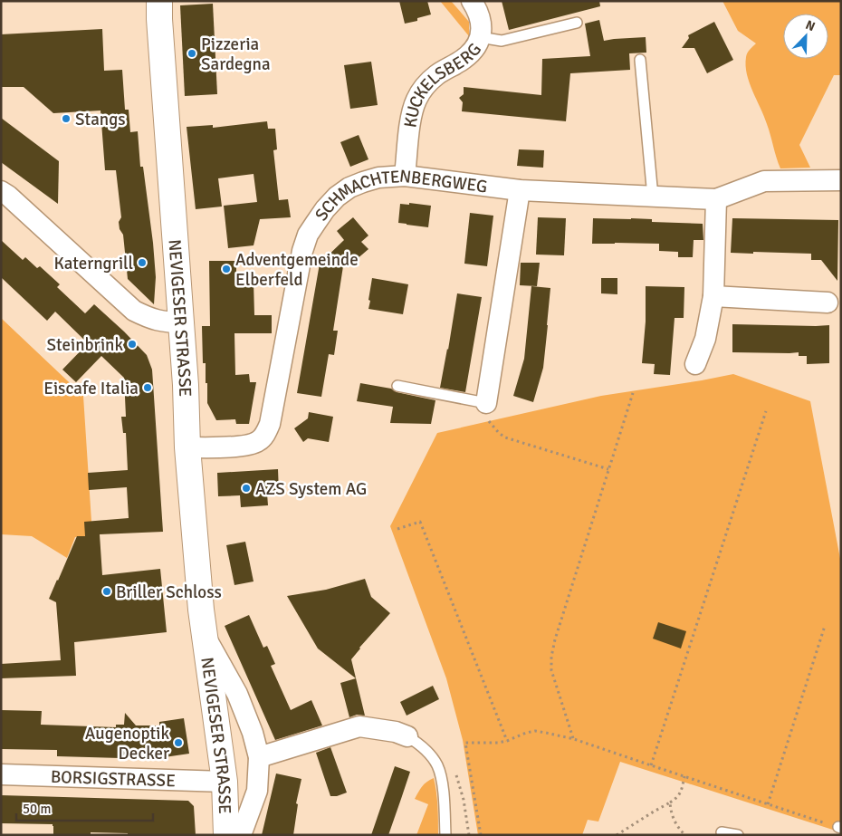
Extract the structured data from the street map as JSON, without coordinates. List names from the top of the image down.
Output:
{
  "streets": {
    "main road": ["NEVIGESER STRASSE"],
    "street": ["KUCKELSBERG", "SCHMACHTENBERGWEG", "BORSIGSTRASSE"]
  },
  "crossings": [
    ["KUCKELSBERG", "SCHMACHTENBERGWEG"],
    ["SCHMACHTENBERGWEG", "NEVIGESER STRASSE"],
    ["NEVIGESER STRASSE", "BORSIGSTRASSE"]
  ],
  "places": [
    "Pizzeria Sardegna",
    "Stangs",
    "Katerngrill",
    "Adventgemeinde Elberfeld",
    "Steinbrink",
    "Eiscafe Italia",
    "AZS System AG",
    "Briller Schloss",
    "Augenoptik Decker"
  ],
  "scale_bar": "50 m",
  "north": "top right"
}
